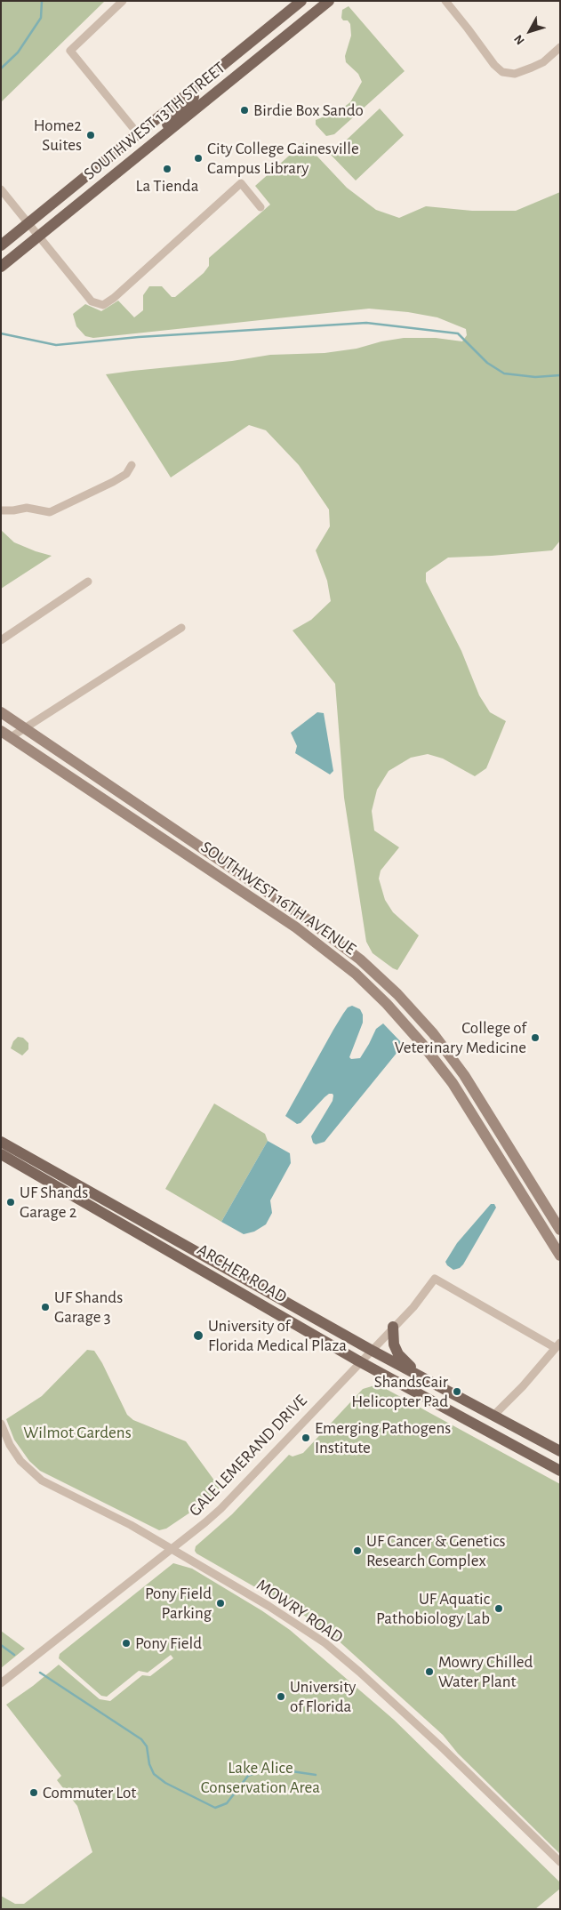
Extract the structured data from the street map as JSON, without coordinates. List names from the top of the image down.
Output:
{
  "streets": {
    "main road": ["SOUTHWEST 13TH STREET", "SOUTHWEST 16TH AVENUE", "ARCHER ROAD"],
    "street": ["GALE LEMERAND DRIVE", "MOWRY ROAD"]
  },
  "crossings": [
    ["ARCHER ROAD", "GALE LEMERAND DRIVE"],
    ["GALE LEMERAND DRIVE", "MOWRY ROAD"]
  ],
  "parks": ["Wilmot Gardens", "Lake Alice Conservation Area"],
  "places": [
    "Birdie Box Sando",
    "Home2 Suites",
    "City College Gainesville Campus Library",
    "La Tienda",
    "College of Veterinary Medicine",
    "UF Shands Garage 2",
    "UF Shands Garage 3",
    "University of Florida Medical Plaza",
    "ShandsCair Helicopter Pad",
    "Emerging Pathogens Institute",
    "UF Cancer & Genetics Research Complex",
    "Pony Field Parking",
    "UF Aquatic Pathobiology Lab",
    "Pony Field",
    "Mowry Chilled Water Plant",
    "University of Florida",
    "Commuter Lot"
  ],
  "north": "bottom left"
}
